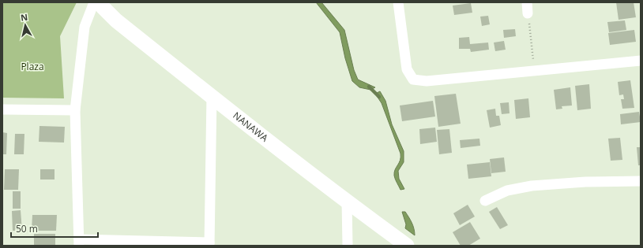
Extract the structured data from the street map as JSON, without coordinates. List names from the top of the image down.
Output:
{
  "streets": {
    "main road": ["NANAWA"]
  },
  "parks": ["Plaza"],
  "scale_bar": "50 m",
  "north": "top"
}
